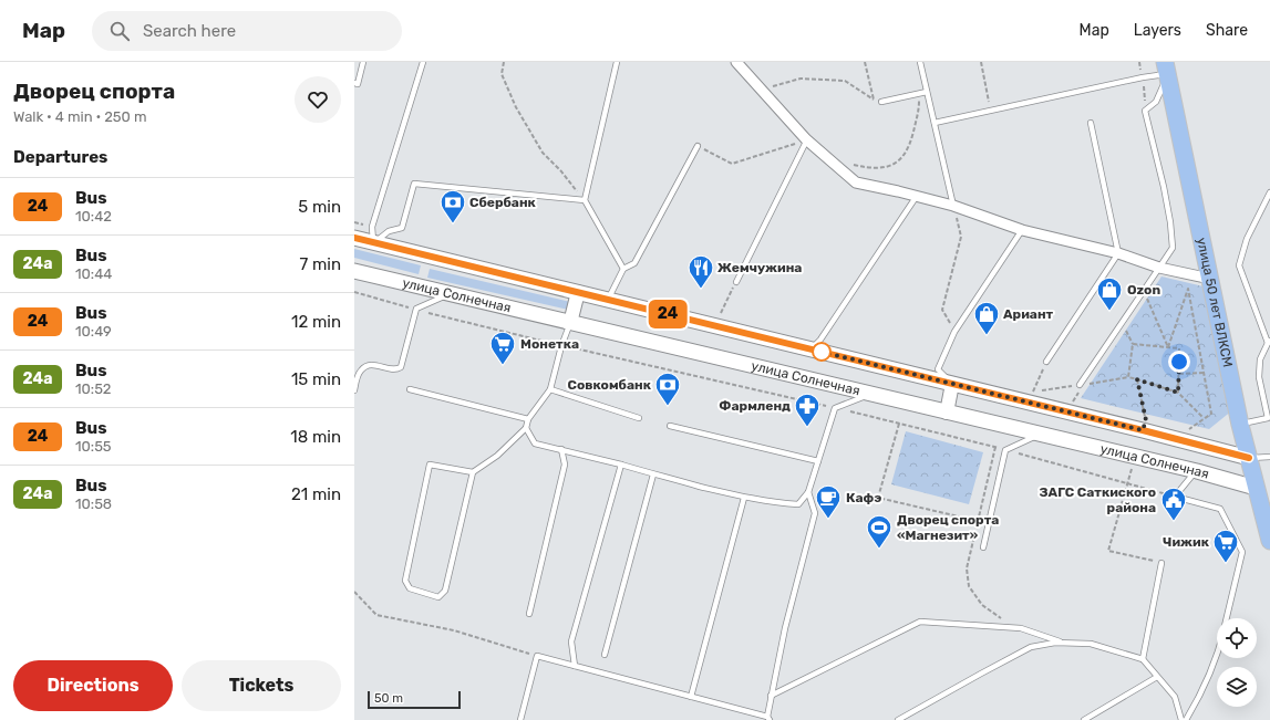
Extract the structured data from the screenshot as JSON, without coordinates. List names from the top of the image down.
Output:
{
  "streets": {
    "main road": ["улица Солнечная", "улица 50 лет ВЛКСМ"]
  },
  "crossings": [
    ["улица Солнечная", "улица 50 лет ВЛКСМ"]
  ],
  "places": {
    "bank": ["Сбербанк", "Совкомбанк"],
    "restaurant": ["Жемчужина"],
    "shop": ["Ozon", "Ариант"],
    "supermarket": ["Монетка", "Чижик"],
    "pharmacy": ["Фармленд"],
    "cafe": ["Кафэ"],
    "public building": ["ЗАГС Саткиского района"],
    "sports": ["Дворец спорта «Магнезит»"]
  },
  "lines": ["bus line 24"],
  "scale_bar": "50 m",
  "page": {
    "header": "Map",
    "search": "Search here",
    "nav": ["Map", "Layers", "Share"],
    "heading": [
      ["Дворец спорта", "Walk · 4 min · 250 m"],
      "Departures"
    ],
    "on_map": "24",
    "list": [
      {
        "mark": "24",
        "name": "Bus",
        "note": "10:42",
        "value": "5 min"
      },
      {
        "mark": "24a",
        "name": "Bus",
        "note": "10:44",
        "value": "7 min"
      },
      {
        "mark": "24",
        "name": "Bus",
        "note": "10:49",
        "value": "12 min"
      },
      {
        "mark": "24a",
        "name": "Bus",
        "note": "10:52",
        "value": "15 min"
      },
      {
        "mark": "24",
        "name": "Bus",
        "note": "10:55",
        "value": "18 min"
      },
      {
        "mark": "24a",
        "name": "Bus",
        "note": "10:58",
        "value": "21 min"
      }
    ],
    "buttons": ["Directions", "Tickets"],
    "scale": "50 m"
  }
}
